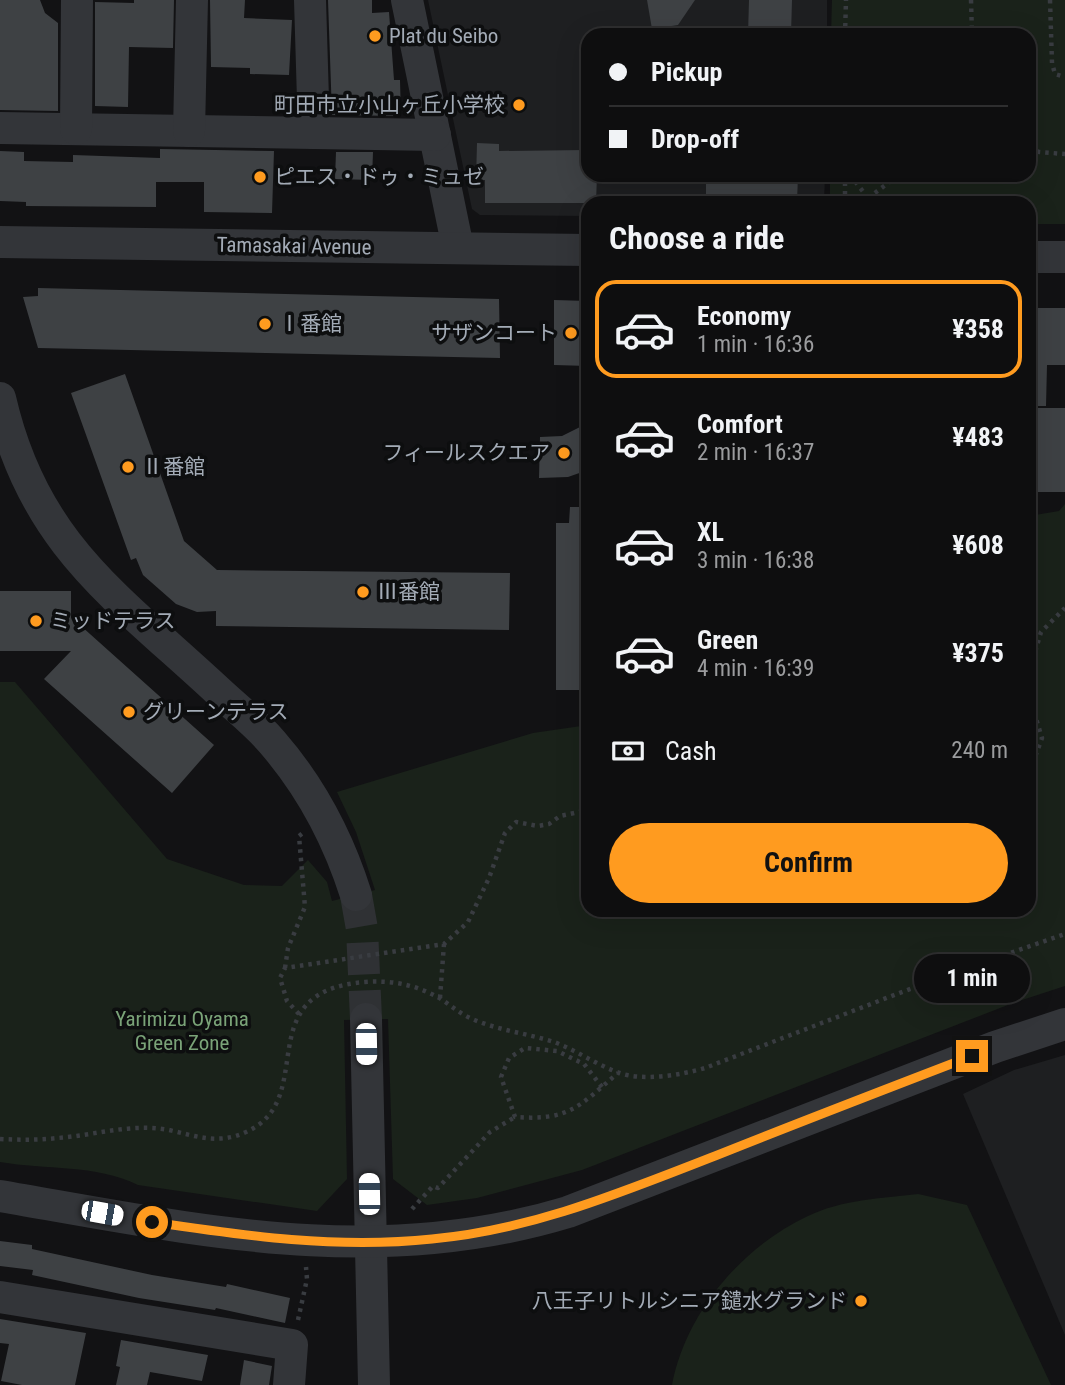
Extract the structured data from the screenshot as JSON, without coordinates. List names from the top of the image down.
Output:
{
  "streets": {
    "street": ["Tamasakai Avenue"]
  },
  "parks": ["Yarimizu Oyama Green Zone"],
  "places": [
    "Plat du Seibo",
    "町田市立小山ヶ丘小学校",
    "ピエス・ドゥ・ミュゼ",
    "Ⅰ番館",
    "サザンコート",
    "フィールスクエア",
    "Ⅱ番館",
    "Ⅲ番館",
    "ミッドテラス",
    "グリーンテラス",
    "八王子リトルシニア鑓水グランド"
  ],
  "page": {
    "banner": ["Pickup", "Drop-off"],
    "heading": "Choose a ride",
    "list": [
      {
        "name": "Economy",
        "note": "1 min · 16:36",
        "value": "¥358"
      },
      {
        "name": "Comfort",
        "note": "2 min · 16:37",
        "value": "¥483"
      },
      {
        "name": "XL",
        "note": "3 min · 16:38",
        "value": "¥608"
      },
      {
        "name": "Green",
        "note": "4 min · 16:39",
        "value": "¥375"
      }
    ],
    "pay": ["Cash", "240 m"],
    "buttons": "Confirm",
    "bubble": "1 min"
  }
}
